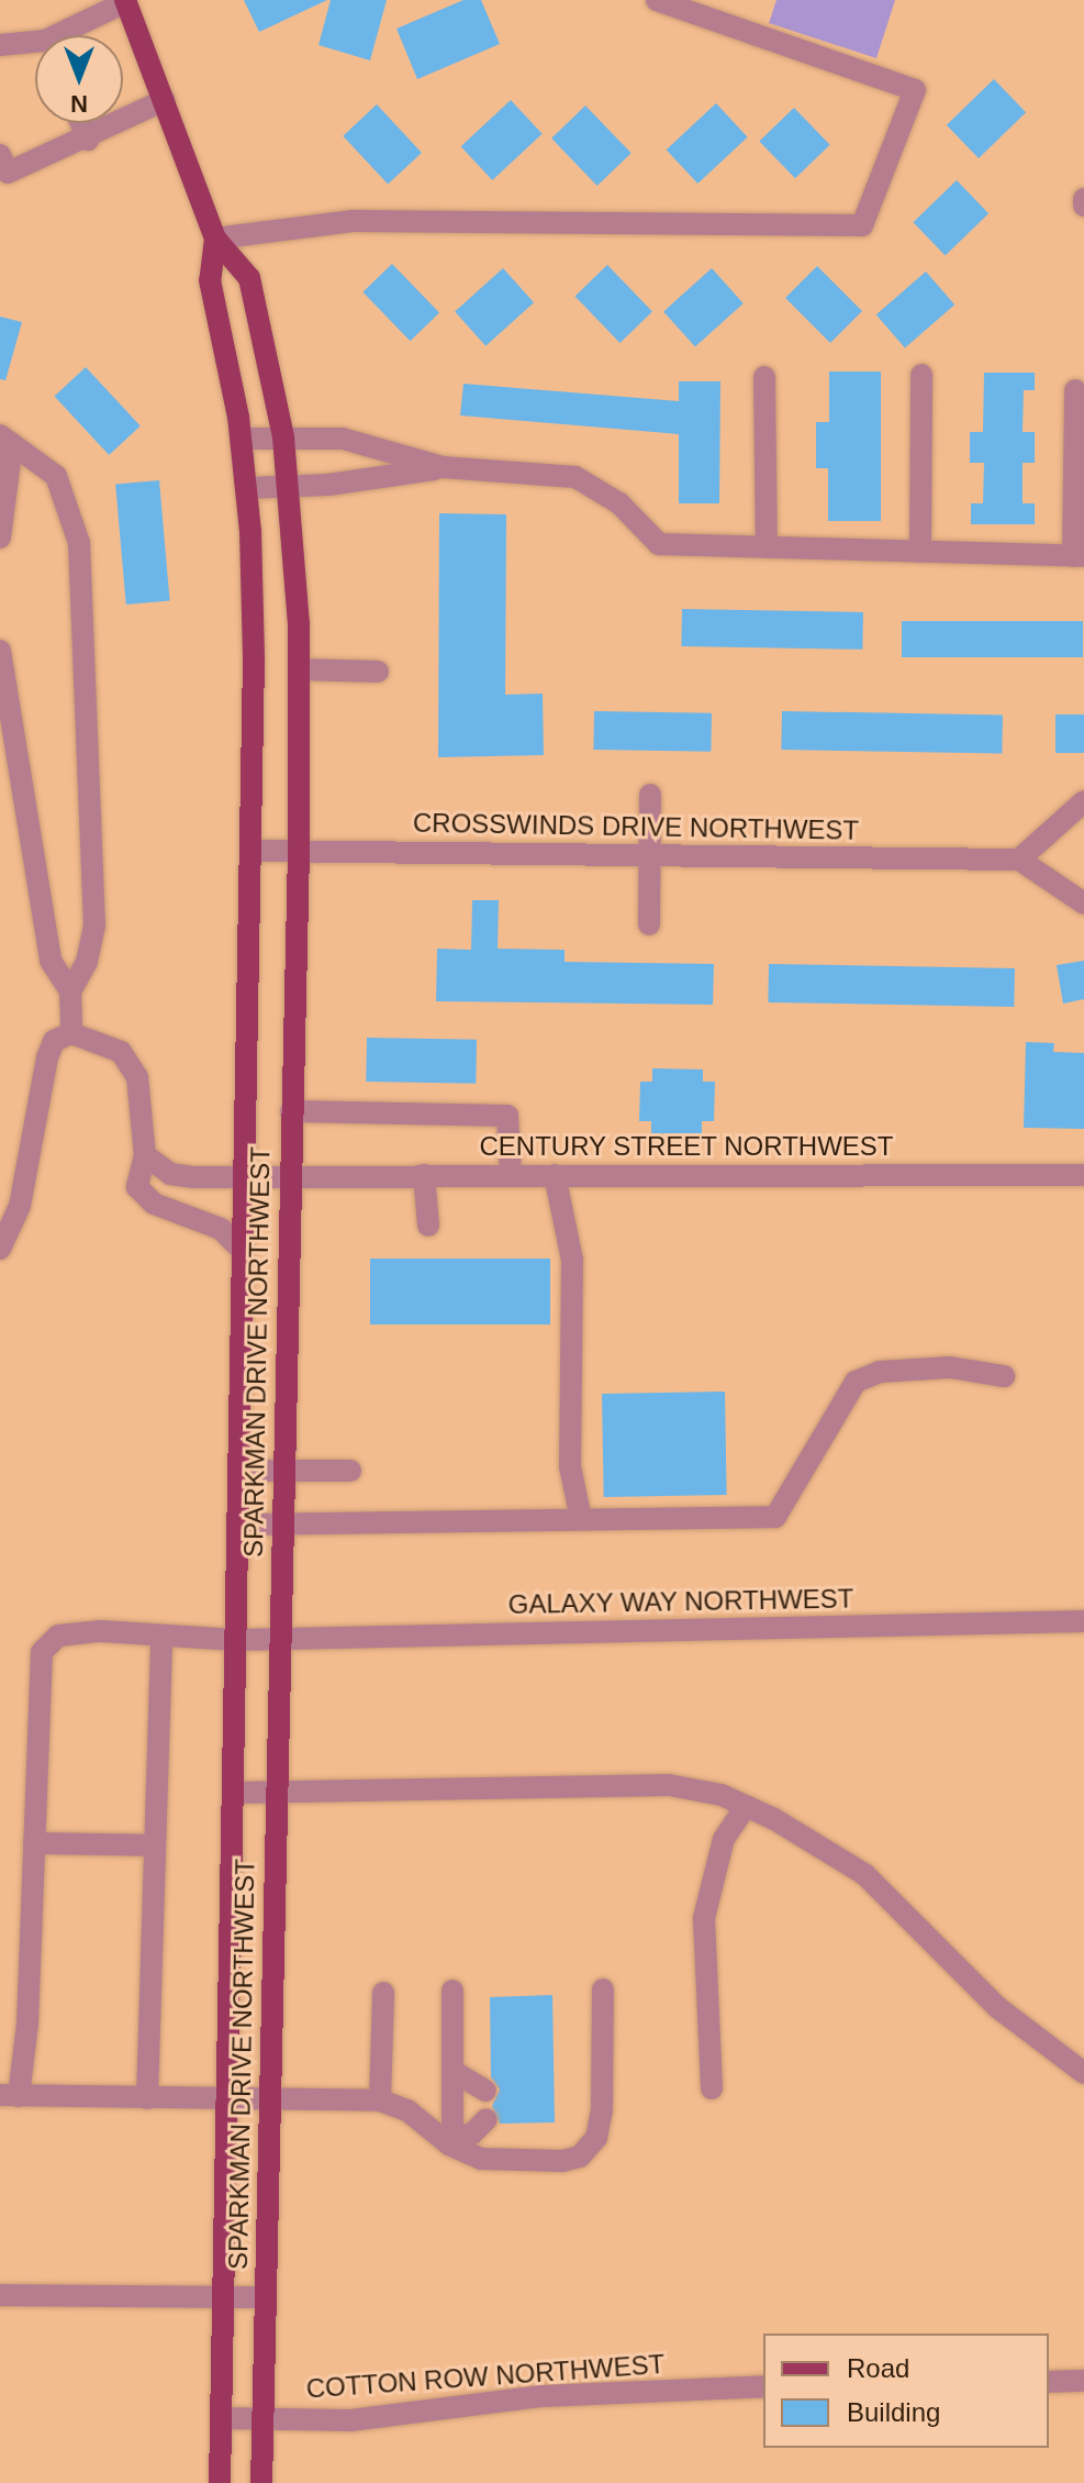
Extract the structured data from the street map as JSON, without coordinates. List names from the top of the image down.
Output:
{
  "streets": {
    "main road": ["SPARKMAN DRIVE NORTHWEST"],
    "street": [
      "CROSSWINDS DRIVE NORTHWEST",
      "CENTURY STREET NORTHWEST",
      "GALAXY WAY NORTHWEST",
      "COTTON ROW NORTHWEST"
    ]
  },
  "crossings": [
    ["CROSSWINDS DRIVE NORTHWEST", "SPARKMAN DRIVE NORTHWEST"],
    ["CENTURY STREET NORTHWEST", "SPARKMAN DRIVE NORTHWEST"],
    ["SPARKMAN DRIVE NORTHWEST", "GALAXY WAY NORTHWEST"],
    ["SPARKMAN DRIVE NORTHWEST", "COTTON ROW NORTHWEST"]
  ],
  "legend": ["Road", "Building"],
  "north": "bottom"
}
